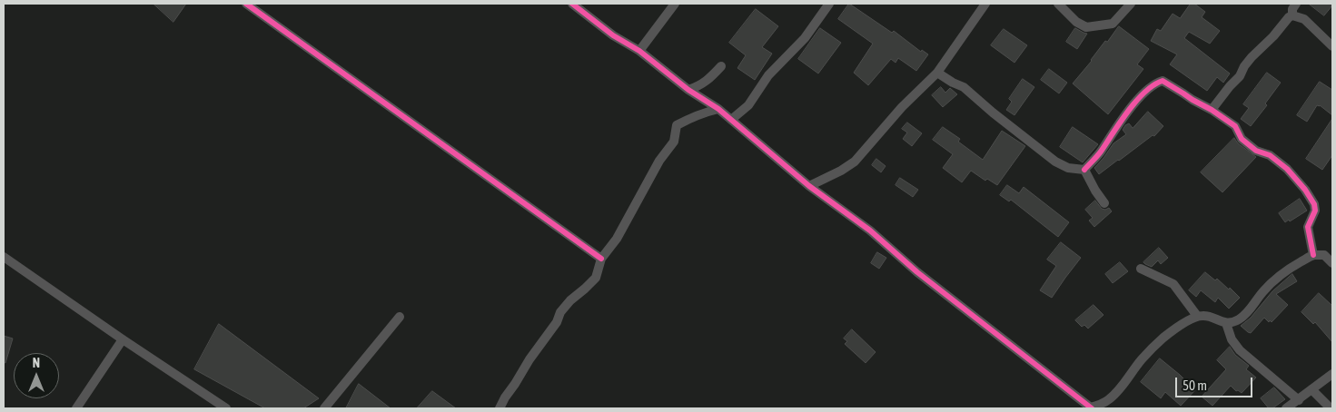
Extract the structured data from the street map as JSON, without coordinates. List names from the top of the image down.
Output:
{
  "scale_bar": "50 m",
  "north": "top"
}
